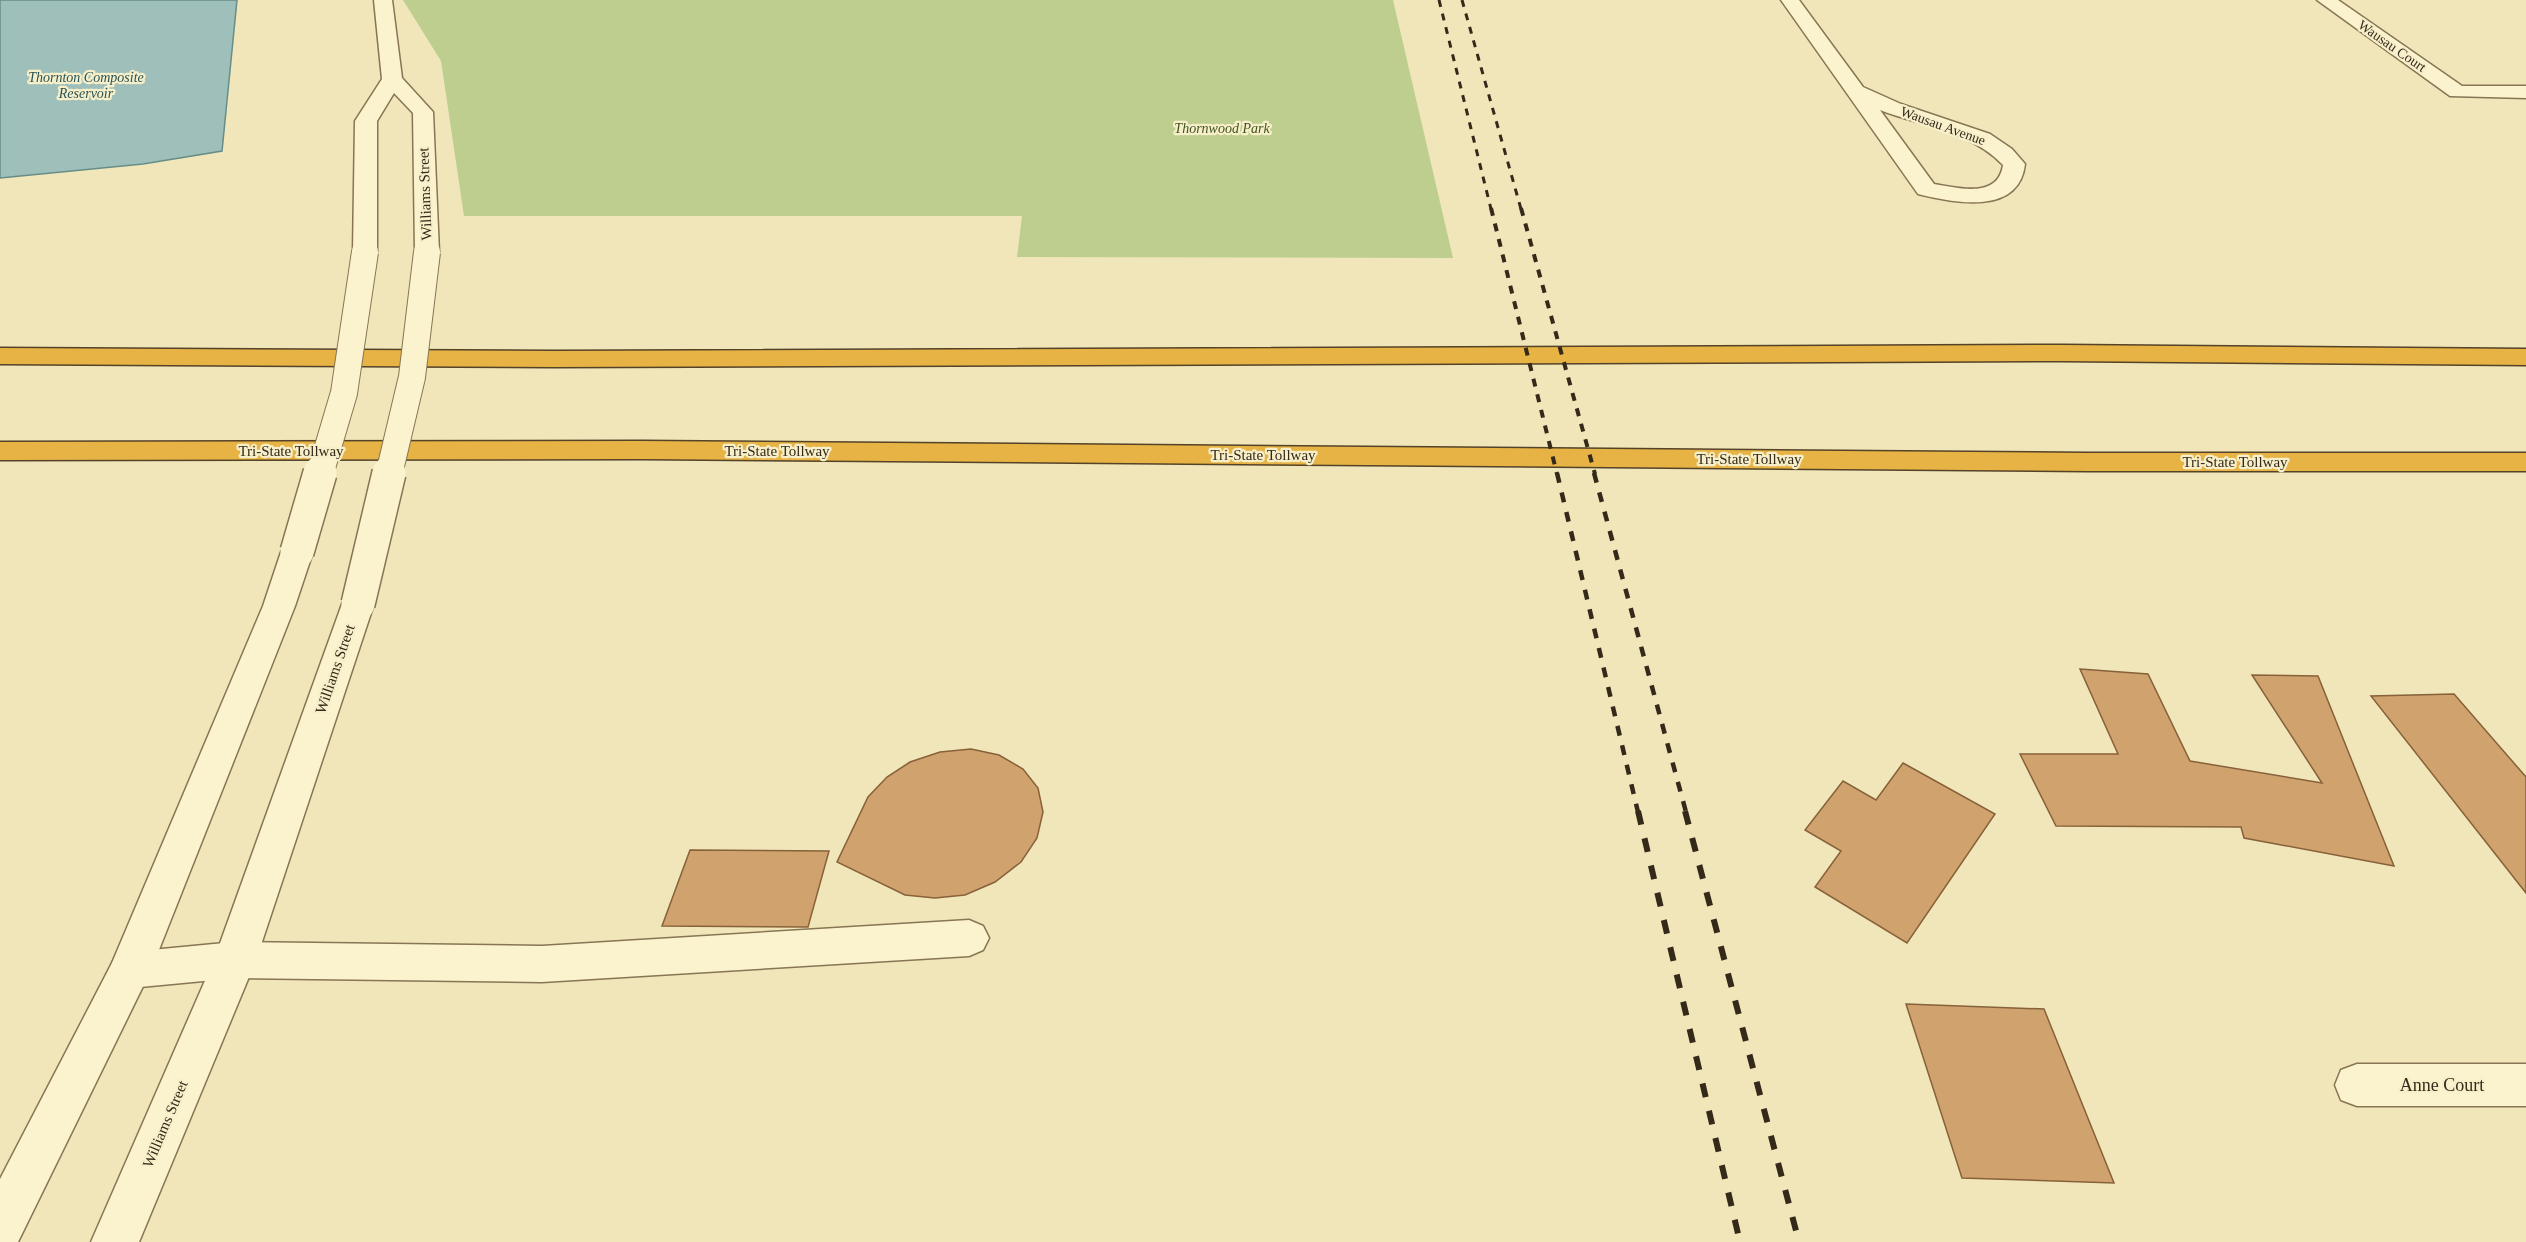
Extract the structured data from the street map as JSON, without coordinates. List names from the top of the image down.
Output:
{
  "streets": {
    "highway": ["Tri-State Tollway"],
    "street": [
      "Wausau Court",
      "Wausau Avenue",
      "Williams Street",
      "Anne Court"
    ]
  },
  "water": ["Thornton Composite Reservoir"],
  "parks": ["Thornwood Park"]
}
